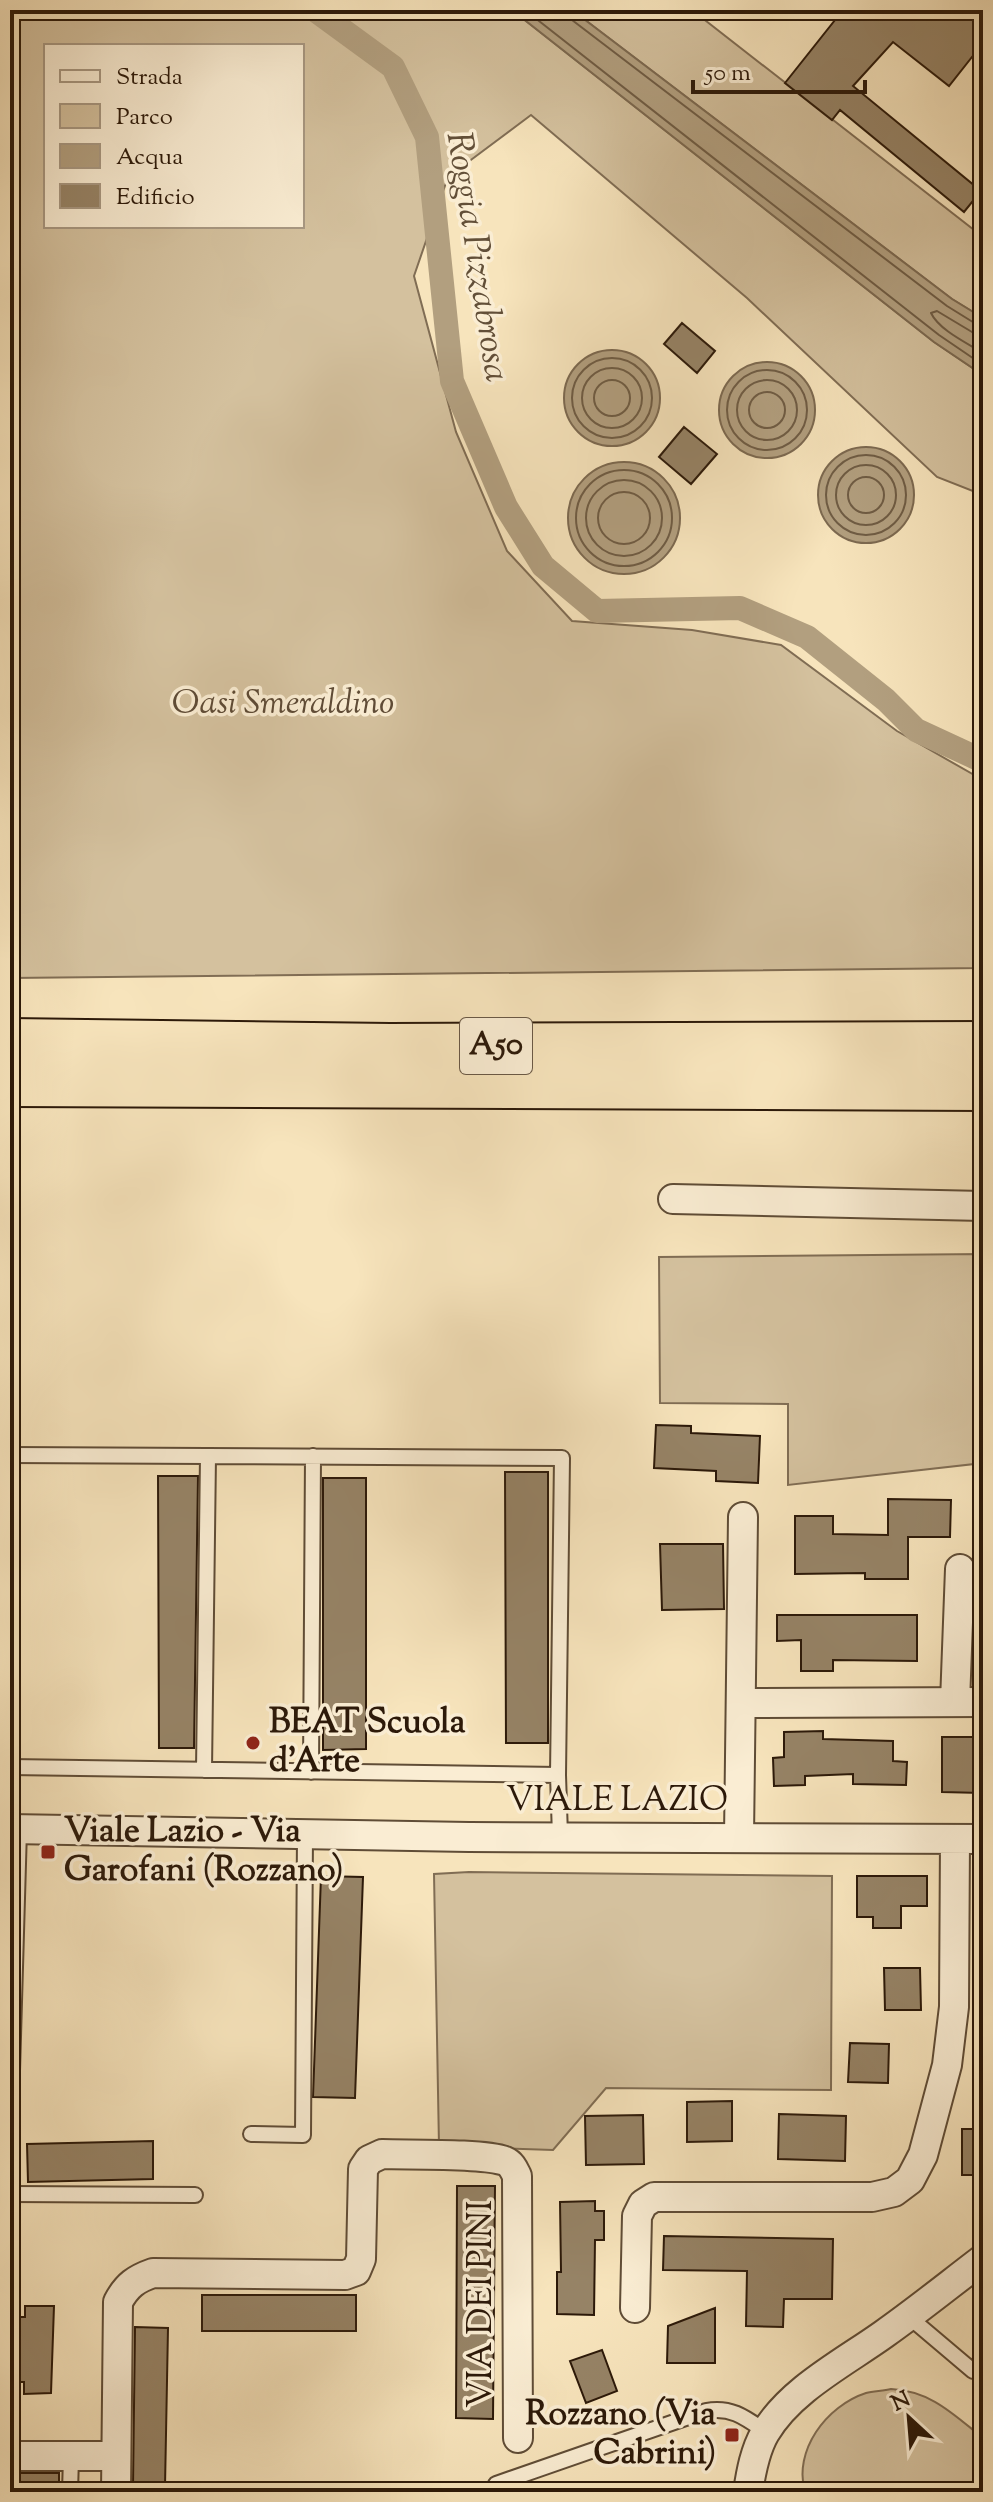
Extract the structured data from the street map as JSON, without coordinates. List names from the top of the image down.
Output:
{
  "streets": {
    "highway": ["A50"],
    "street": ["VIALE LAZIO", "VIA DEI PINI"]
  },
  "water": ["Roggia Pizzabrosa"],
  "parks": ["Oasi Smeraldino"],
  "places": {
    "other": ["BEAT Scuola d'Arte"],
    "transit": ["Viale Lazio - Via Garofani (Rozzano)", "Rozzano (Via Cabrini)"]
  },
  "legend": [
    "Strada",
    "Parco",
    "Acqua",
    "Edificio"
  ],
  "scale_bar": "50 m",
  "north": "top left"
}
